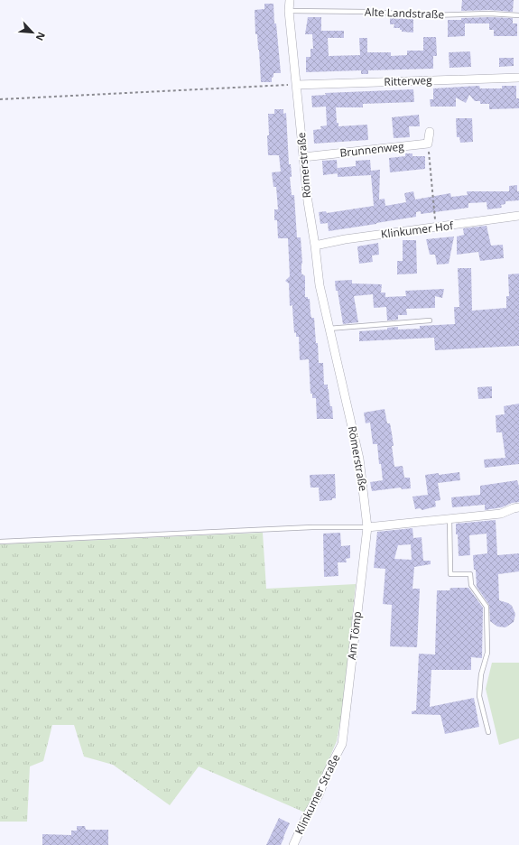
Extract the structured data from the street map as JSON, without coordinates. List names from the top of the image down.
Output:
{
  "streets": {
    "street": [
      "Ritterweg",
      "Brunnenweg",
      "Römerstraße",
      "Klinkumer Hof",
      "Am Tömp",
      "Klinkumer Straße"
    ],
    "lane": ["Alte Landstraße"]
  },
  "crossings": [
    ["Alte Landstraße", "Römerstraße"],
    ["Ritterweg", "Römerstraße"],
    ["Brunnenweg", "Römerstraße"],
    ["Römerstraße", "Klinkumer Hof"],
    ["Römerstraße", "Am Tömp"],
    ["Am Tömp", "Klinkumer Straße"]
  ],
  "north": "bottom right"
}
